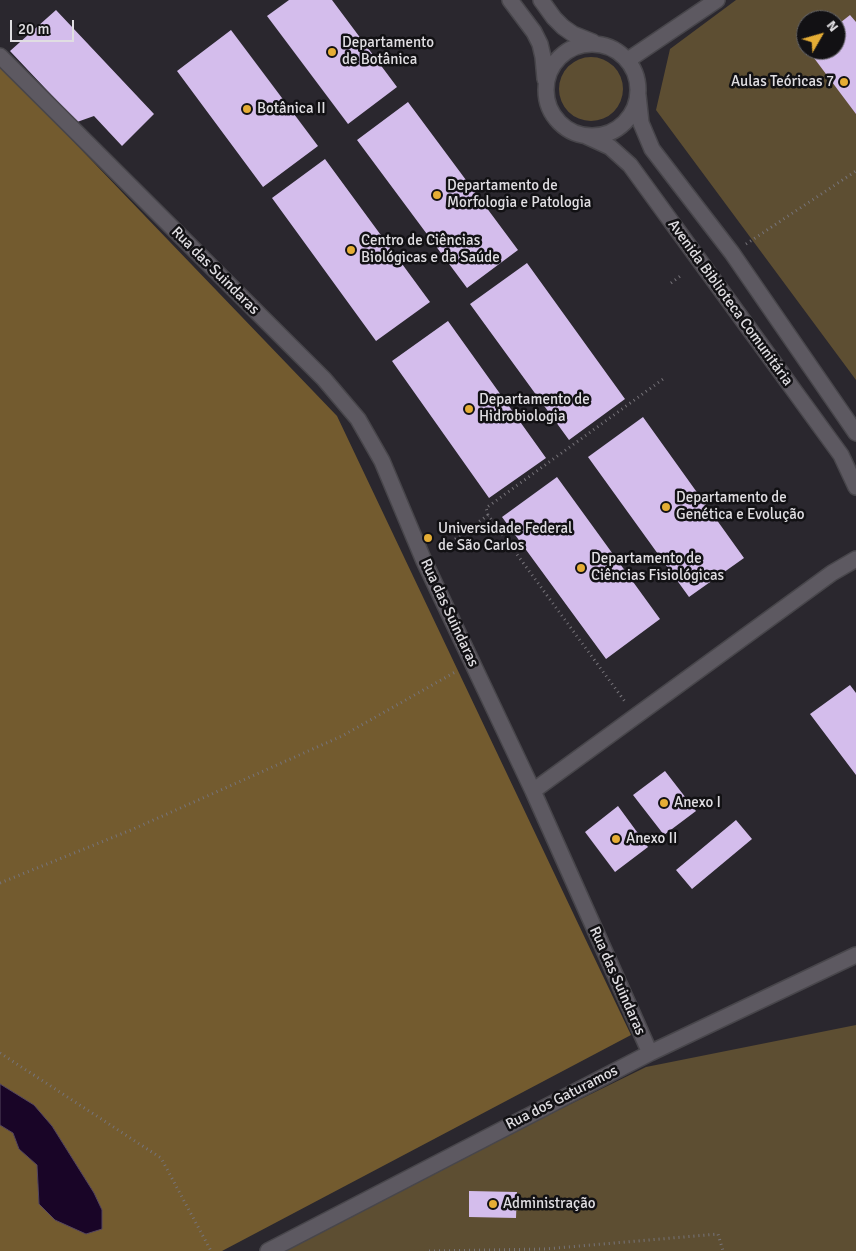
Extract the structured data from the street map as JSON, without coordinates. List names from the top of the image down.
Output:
{
  "streets": {
    "street": ["Rua das Suindaras", "Avenida Biblioteca Comunitária", "Rua dos Gaturamos"]
  },
  "crossings": [
    ["Rua das Suindaras", "Rua dos Gaturamos"]
  ],
  "places": [
    "Departamento de Botânica",
    "Aulas Teóricas 7",
    "Botânica II",
    "Departamento de Morfologia e Patologia",
    "Centro de Ciências Biológicas e da Saúde",
    "Departamento de Hidrobiologia",
    "Departamento de Genética e Evolução",
    "Universidade Federal de São Carlos",
    "Departamento de Ciências Fisiológicas",
    "Anexo I",
    "Anexo II",
    "Administração"
  ],
  "scale_bar": "20 m",
  "north": "top right"
}
